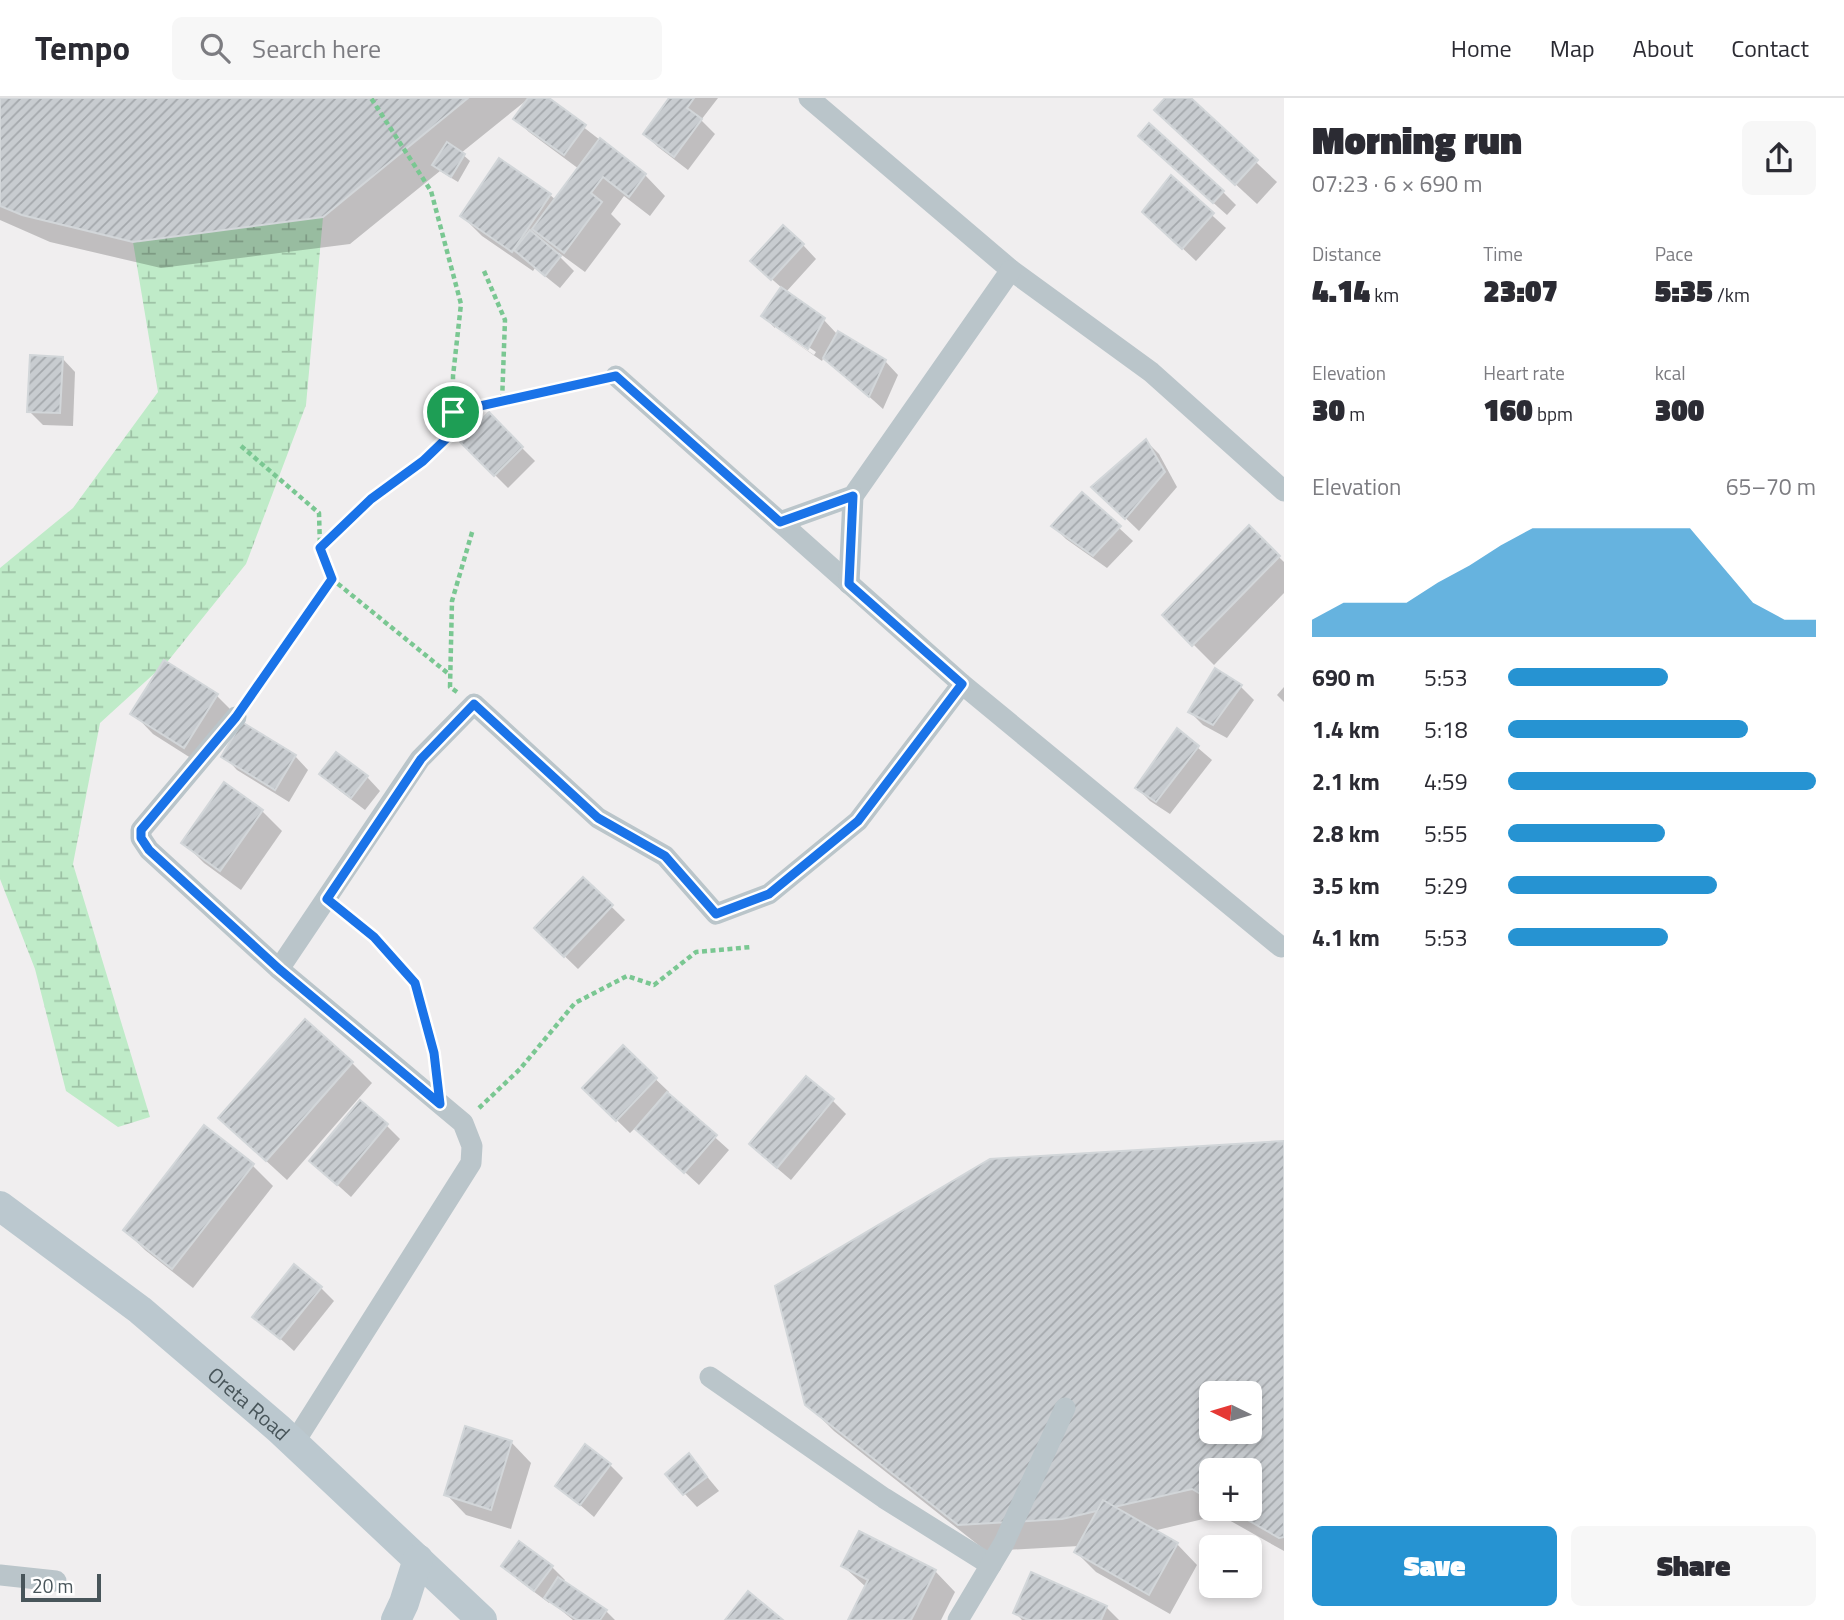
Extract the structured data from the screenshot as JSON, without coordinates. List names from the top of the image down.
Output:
{
  "streets": {
    "street": ["Oreta Road"]
  },
  "scale_bar": "20 m",
  "north": "left",
  "page": {
    "header": "Tempo",
    "search": "Search here",
    "nav": [
      "Home",
      "Map",
      "About",
      "Contact"
    ],
    "heading": ["Morning run", "07:23 · 6 × 690 m"],
    "stats": [
      ["Distance", "4.14 km"],
      ["Time", "23:07"],
      ["Pace", "5:35 /km"],
      ["Elevation", "30 m"],
      ["Heart rate", "160 bpm"],
      ["kcal", "300"]
    ],
    "chart": ["Elevation", "65–70 m"],
    "list": [
      {
        "name": "690 m",
        "note": "5:53"
      },
      {
        "name": "1.4 km",
        "note": "5:18"
      },
      {
        "name": "2.1 km",
        "note": "4:59"
      },
      {
        "name": "2.8 km",
        "note": "5:55"
      },
      {
        "name": "3.5 km",
        "note": "5:29"
      },
      {
        "name": "4.1 km",
        "note": "5:53"
      }
    ],
    "map_buttons": ["+", "−"],
    "buttons": ["Save", "Share"],
    "scale": "20 m"
  }
}
